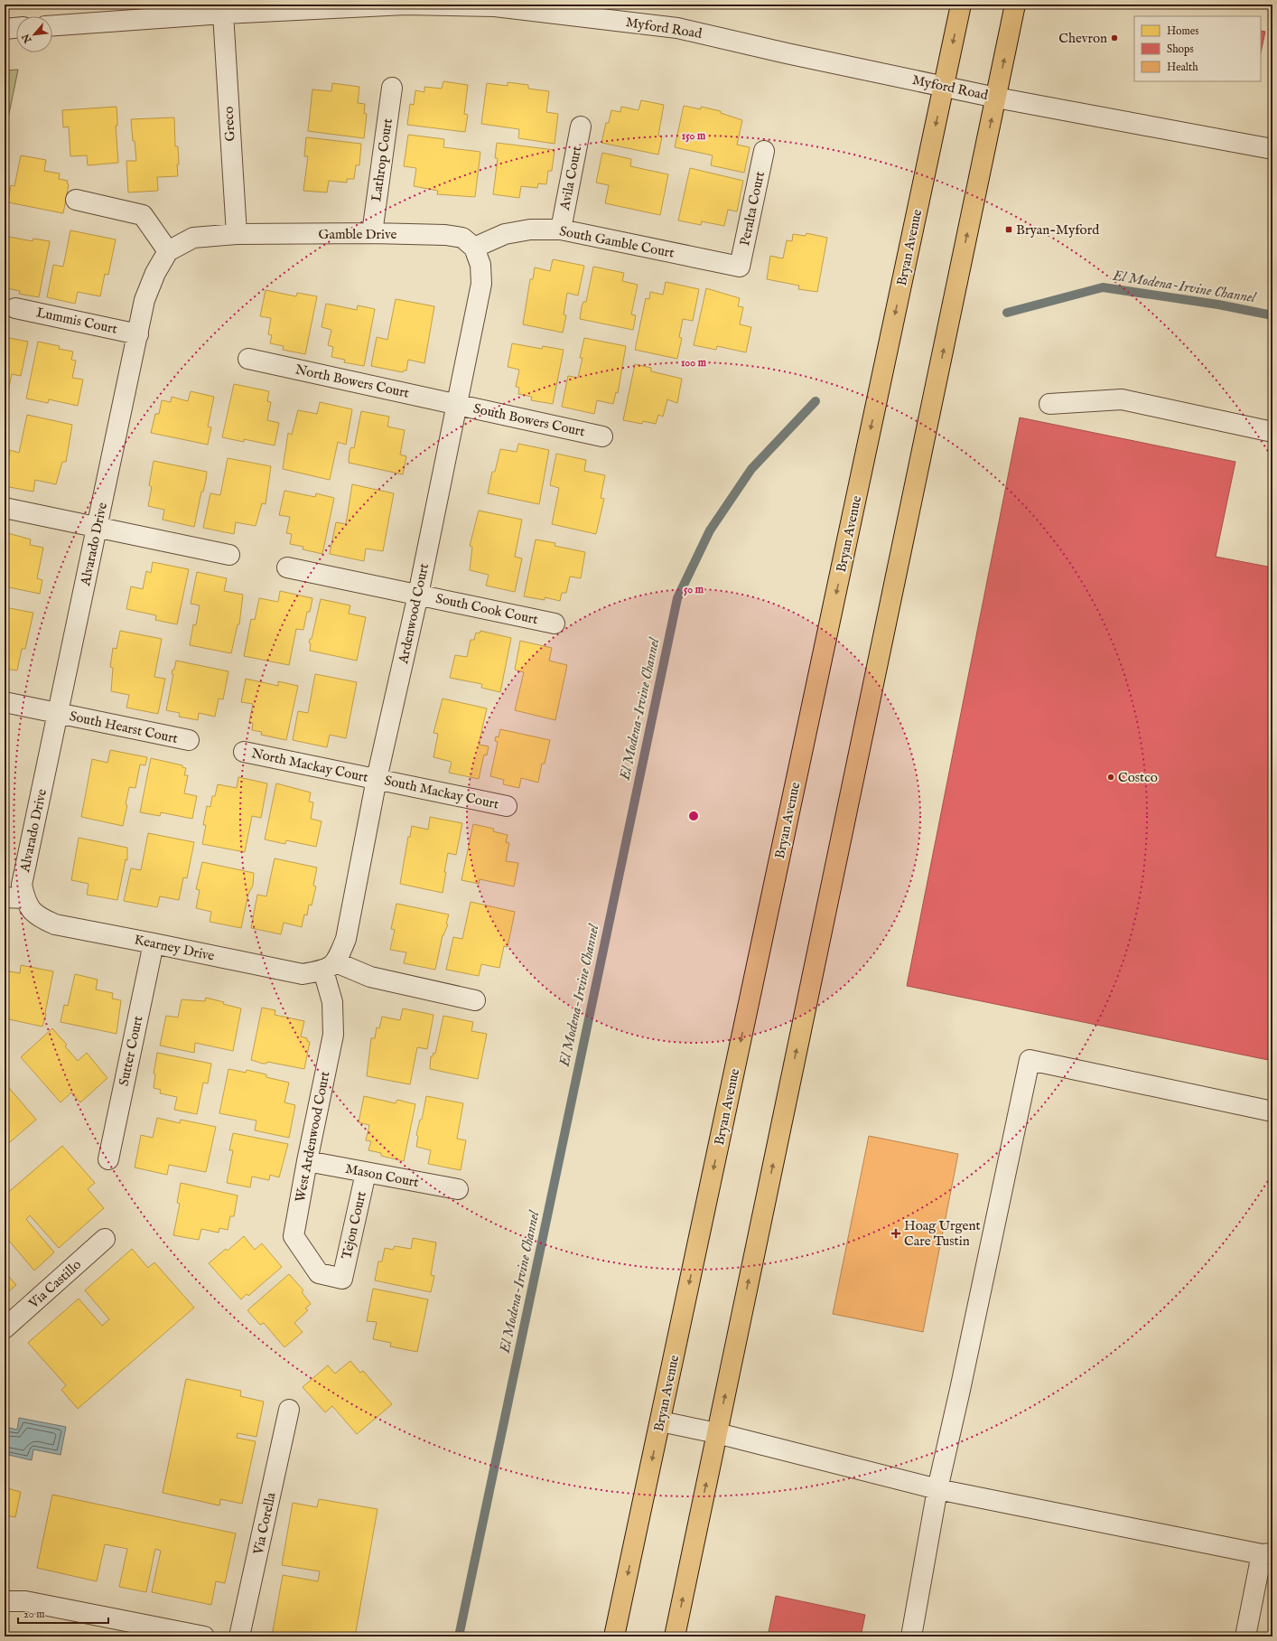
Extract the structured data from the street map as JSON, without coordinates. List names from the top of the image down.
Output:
{
  "streets": {
    "main road": ["Bryan Avenue"],
    "street": [
      "Myford Road",
      "Greco",
      "Lathrop Court",
      "Avila Court",
      "Peralta Court",
      "Gamble Drive",
      "South Gamble Court",
      "Lummis Court",
      "North Bowers Court",
      "South Bowers Court",
      "Alvarado Drive",
      "South Cook Court",
      "Ardenwood Court",
      "South Hearst Court",
      "North Mackay Court",
      "South Mackay Court",
      "Kearney Drive",
      "Sutter Court",
      "West Ardenwood Court",
      "Mason Court",
      "Tejon Court",
      "Via Castillo",
      "Via Corella"
    ]
  },
  "crossings": [
    ["Myford Road", "Greco"],
    ["Myford Road", "Bryan Avenue"],
    ["Greco", "Gamble Drive"],
    ["Lathrop Court", "Gamble Drive"],
    ["Avila Court", "South Gamble Court"],
    ["Peralta Court", "South Gamble Court"],
    ["Gamble Drive", "South Gamble Court"],
    ["Gamble Drive", "Ardenwood Court"],
    ["South Gamble Court", "Ardenwood Court"],
    ["Lummis Court", "Alvarado Drive"],
    ["North Bowers Court", "South Bowers Court"],
    ["North Bowers Court", "Ardenwood Court"],
    ["South Bowers Court", "Ardenwood Court"],
    ["Alvarado Drive", "South Hearst Court"],
    ["Alvarado Drive", "Kearney Drive"],
    ["South Cook Court", "Ardenwood Court"],
    ["Ardenwood Court", "North Mackay Court"],
    ["Ardenwood Court", "South Mackay Court"],
    ["Ardenwood Court", "Kearney Drive"],
    ["Ardenwood Court", "West Ardenwood Court"],
    ["North Mackay Court", "South Mackay Court"],
    ["Kearney Drive", "Sutter Court"],
    ["Kearney Drive", "West Ardenwood Court"],
    ["West Ardenwood Court", "Mason Court"],
    ["West Ardenwood Court", "Tejon Court"],
    ["Mason Court", "Tejon Court"]
  ],
  "water": ["El Modena-Irvine Channel"],
  "places": {
    "other": ["Chevron", "Costco"],
    "transit": ["Bryan-Myford"],
    "health": ["Hoag Urgent Care Tustin"]
  },
  "legend": ["Homes", "Shops", "Health"],
  "scale_bar": "20 m",
  "north": "bottom left",
  "rings": ["150 m", "100 m", "50 m"]
}
